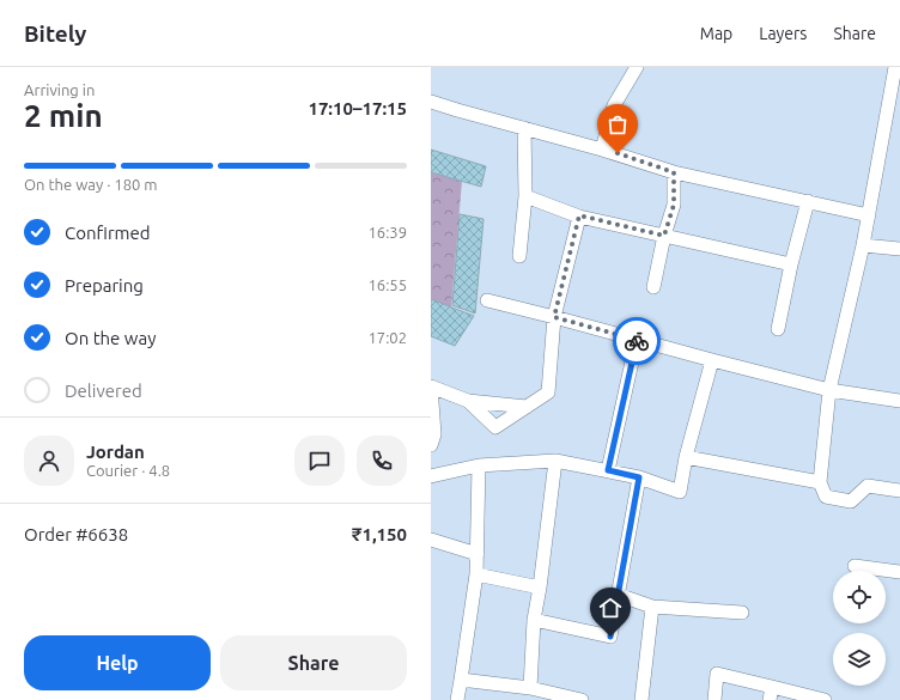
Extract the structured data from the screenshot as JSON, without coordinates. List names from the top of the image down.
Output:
{
  "page": {
    "header": "Bitely",
    "nav": ["Map", "Layers", "Share"],
    "heading": ["2 min", "Arriving in", "17:10–17:15"],
    "panel": [
      "Jordan",
      "Courier · 4.8",
      "Order #6638",
      "₹1,150"
    ],
    "bar": "On the way · 180 m",
    "list": [
      ["Confirmed", "16:39"],
      ["Preparing", "16:55"],
      ["On the way", "17:02"],
      "Delivered"
    ],
    "buttons": ["Help", "Share"]
  }
}
